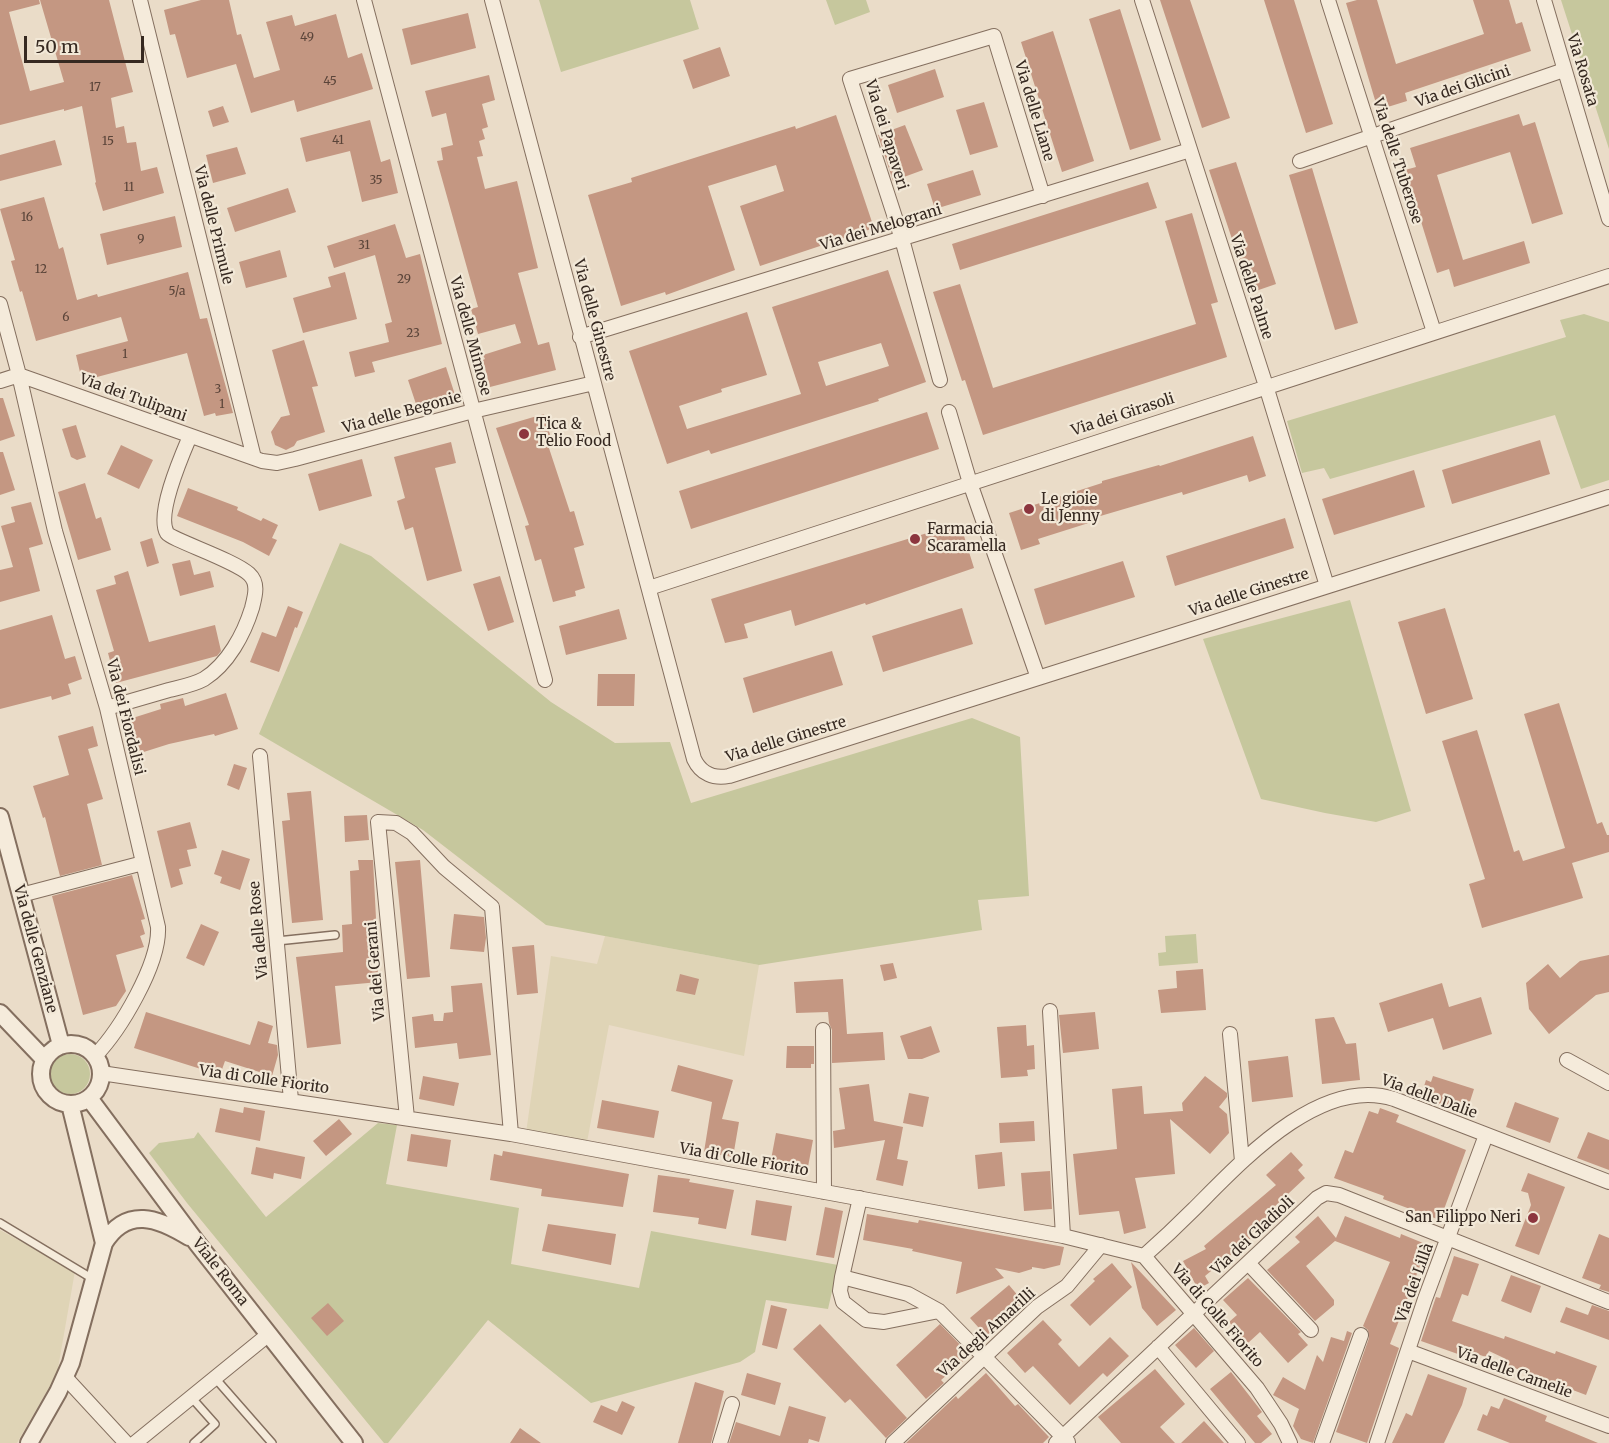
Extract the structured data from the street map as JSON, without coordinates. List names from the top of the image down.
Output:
{
  "streets": {
    "street": [
      "Via Rosata",
      "Via dei Glicini",
      "Via delle Liane",
      "Via dei Papaveri",
      "Via delle Tuberose",
      "Via delle Primule",
      "Via dei Melograni",
      "Via delle Palme",
      "Via delle Ginestre",
      "Via delle Mimose",
      "Via dei Tulipani",
      "Via delle Begonie",
      "Via dei Girasoli",
      "Via dei Fiordalisi",
      "Via delle Rose",
      "Via delle Genziane",
      "Via dei Gerani",
      "Via di Colle Fiorito",
      "Via delle Dalie",
      "Via dei Gladioli",
      "Viale Roma",
      "Via dei Lillà",
      "Via degli Amarilli",
      "Via delle Camelie"
    ]
  },
  "crossings": [
    ["Via Rosata", "Via dei Glicini"],
    ["Via dei Glicini", "Via delle Tuberose"],
    ["Via delle Liane", "Via dei Papaveri"],
    ["Via delle Liane", "Via dei Melograni"],
    ["Via dei Papaveri", "Via dei Melograni"],
    ["Via delle Tuberose", "Via dei Girasoli"],
    ["Via delle Primule", "Via dei Tulipani"],
    ["Via delle Primule", "Via delle Begonie"],
    ["Via dei Melograni", "Via delle Palme"],
    ["Via dei Melograni", "Via delle Ginestre"],
    ["Via delle Palme", "Via delle Ginestre"],
    ["Via delle Palme", "Via dei Girasoli"],
    ["Via delle Ginestre", "Via delle Begonie"],
    ["Via delle Ginestre", "Via dei Girasoli"],
    ["Via delle Mimose", "Via delle Begonie"],
    ["Via dei Tulipani", "Via delle Begonie"],
    ["Via dei Tulipani", "Via dei Fiordalisi"],
    ["Via dei Fiordalisi", "Via delle Genziane"],
    ["Via dei Fiordalisi", "Via di Colle Fiorito"],
    ["Via dei Fiordalisi", "Viale Roma"],
    ["Via delle Rose", "Via di Colle Fiorito"],
    ["Via delle Genziane", "Via di Colle Fiorito"],
    ["Via delle Genziane", "Viale Roma"],
    ["Via dei Gerani", "Via di Colle Fiorito"],
    ["Via di Colle Fiorito", "Via delle Dalie"],
    ["Via di Colle Fiorito", "Via dei Gladioli"],
    ["Via di Colle Fiorito", "Viale Roma"],
    ["Via di Colle Fiorito", "Via degli Amarilli"],
    ["Via delle Dalie", "Via dei Lillà"],
    ["Via dei Gladioli", "Via dei Lillà"],
    ["Via dei Lillà", "Via delle Camelie"]
  ],
  "places": [
    "Tica & Telio Food",
    "Le gioie di Jenny",
    "Farmacia Scaramella",
    "San Filippo Neri"
  ],
  "house_numbers": [
    "49",
    "45",
    "17",
    "41",
    "15",
    "35",
    "11",
    "16",
    "9",
    "31",
    "12",
    "29",
    "5/a",
    "6",
    "23",
    "1",
    "3",
    "1"
  ],
  "scale_bar": "50 m"
}
